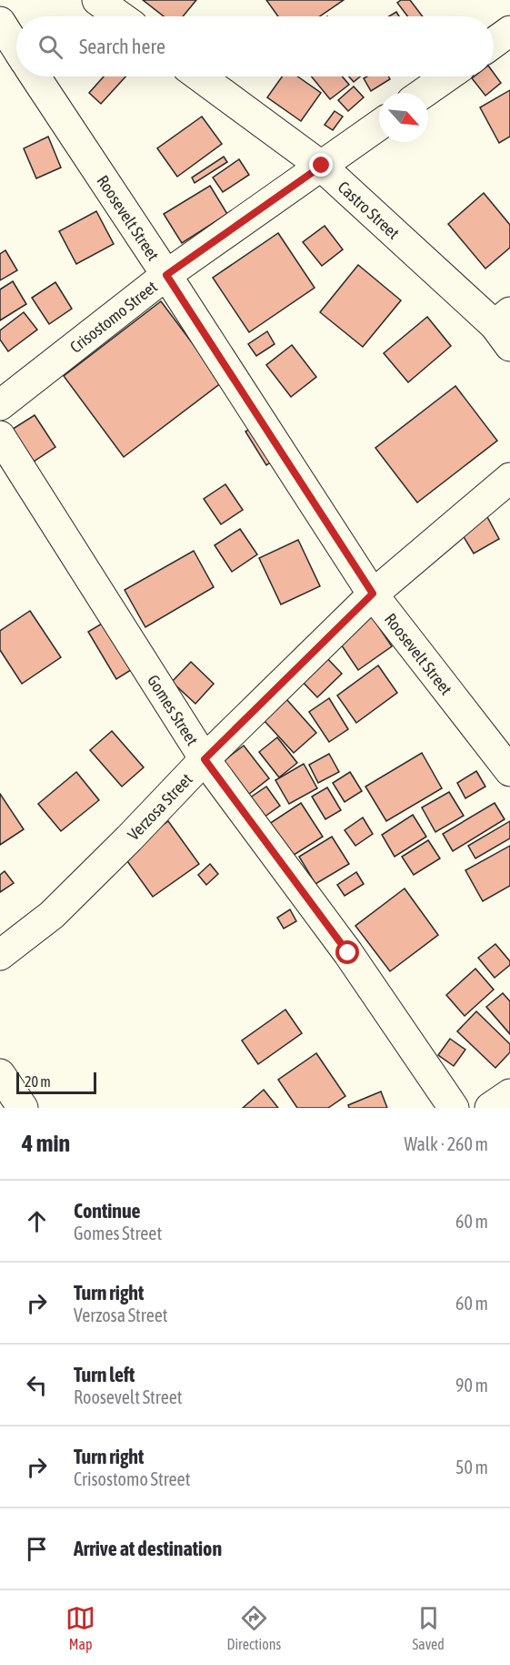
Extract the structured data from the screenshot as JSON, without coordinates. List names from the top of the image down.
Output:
{
  "streets": {
    "street": [
      "Castro Street",
      "Roosevelt Street",
      "Crisostomo Street",
      "Gomes Street",
      "Verzosa Street"
    ]
  },
  "crossings": [
    ["Castro Street", "Crisostomo Street"],
    ["Roosevelt Street", "Crisostomo Street"],
    ["Roosevelt Street", "Verzosa Street"],
    ["Gomes Street", "Verzosa Street"]
  ],
  "scale_bar": "20 m",
  "north": "bottom right",
  "page": {
    "search": "Search here",
    "scale": "20 m",
    "heading": ["4 min", "Walk · 260 m"],
    "list": [
      ["Continue", "Gomes Street", "60 m"],
      ["Turn right", "Verzosa Street", "60 m"],
      ["Turn left", "Roosevelt Street", "90 m"],
      ["Turn right", "Crisostomo Street", "50 m"],
      "Arrive at destination"
    ],
    "nav": ["Map", "Directions", "Saved"]
  }
}
